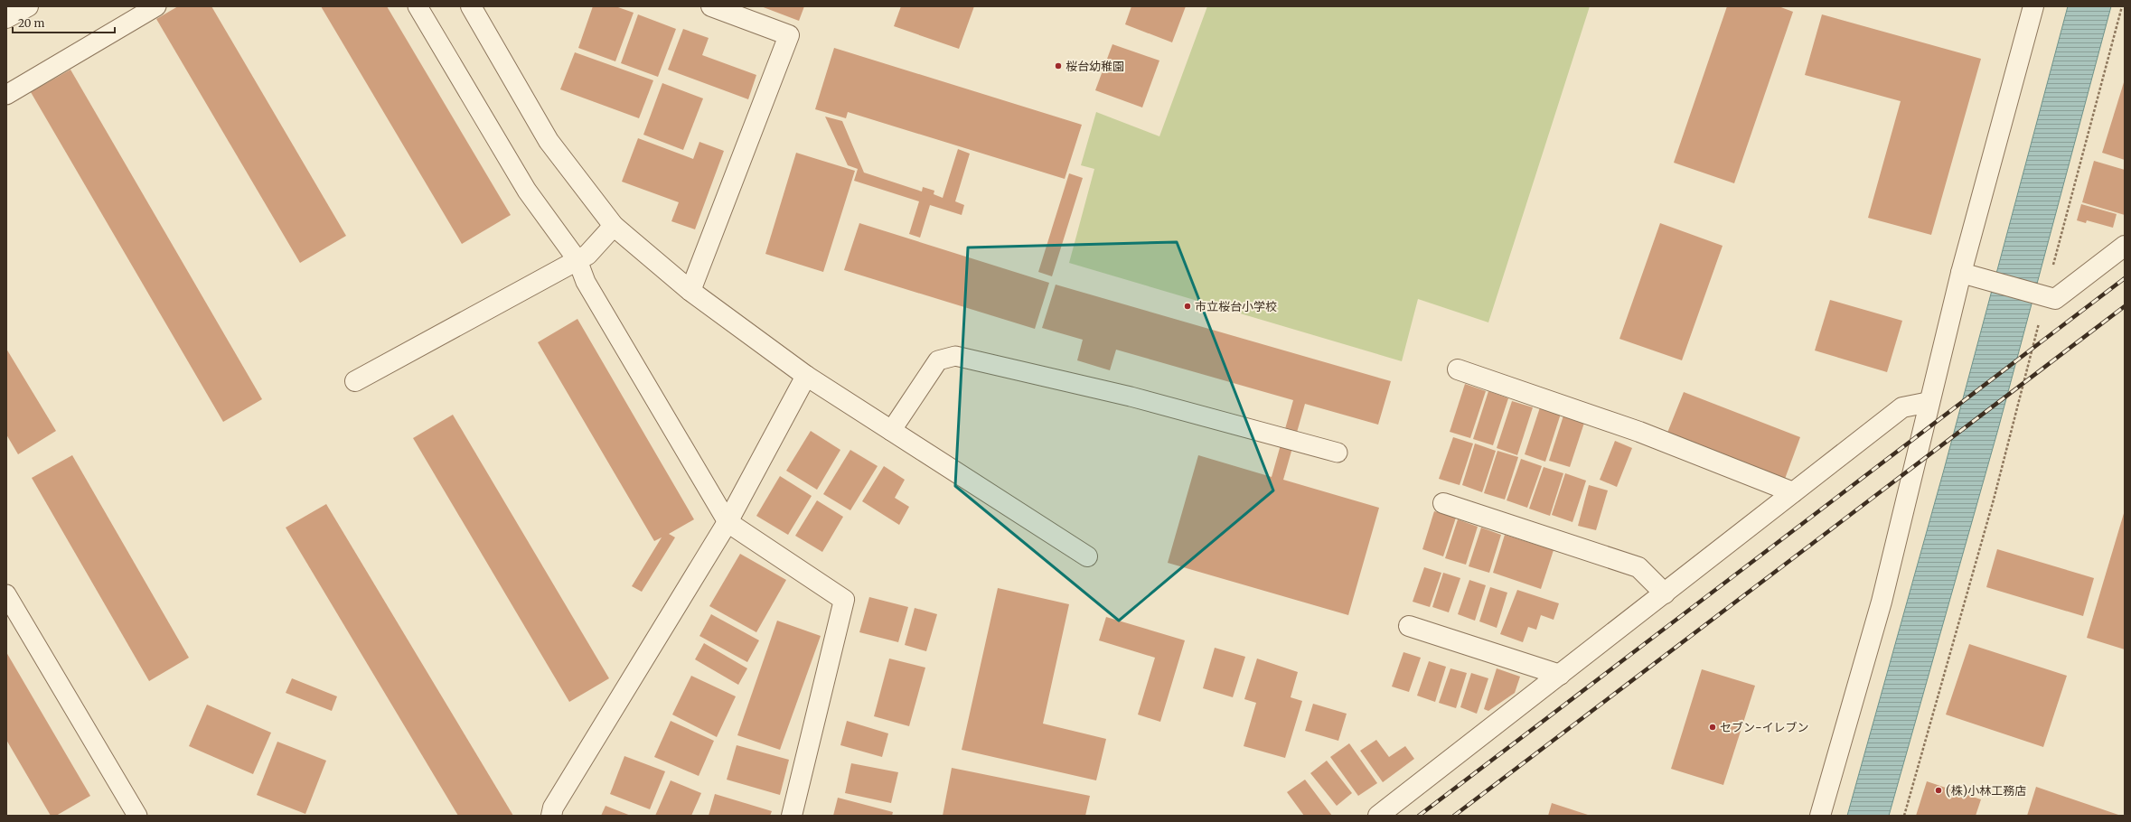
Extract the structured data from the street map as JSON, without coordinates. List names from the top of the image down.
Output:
{
  "places": [
    "桜台幼稚園",
    "市立桜台小学校",
    "セブン-イレブン",
    "(株)小林工務店"
  ],
  "scale_bar": "20 m"
}
